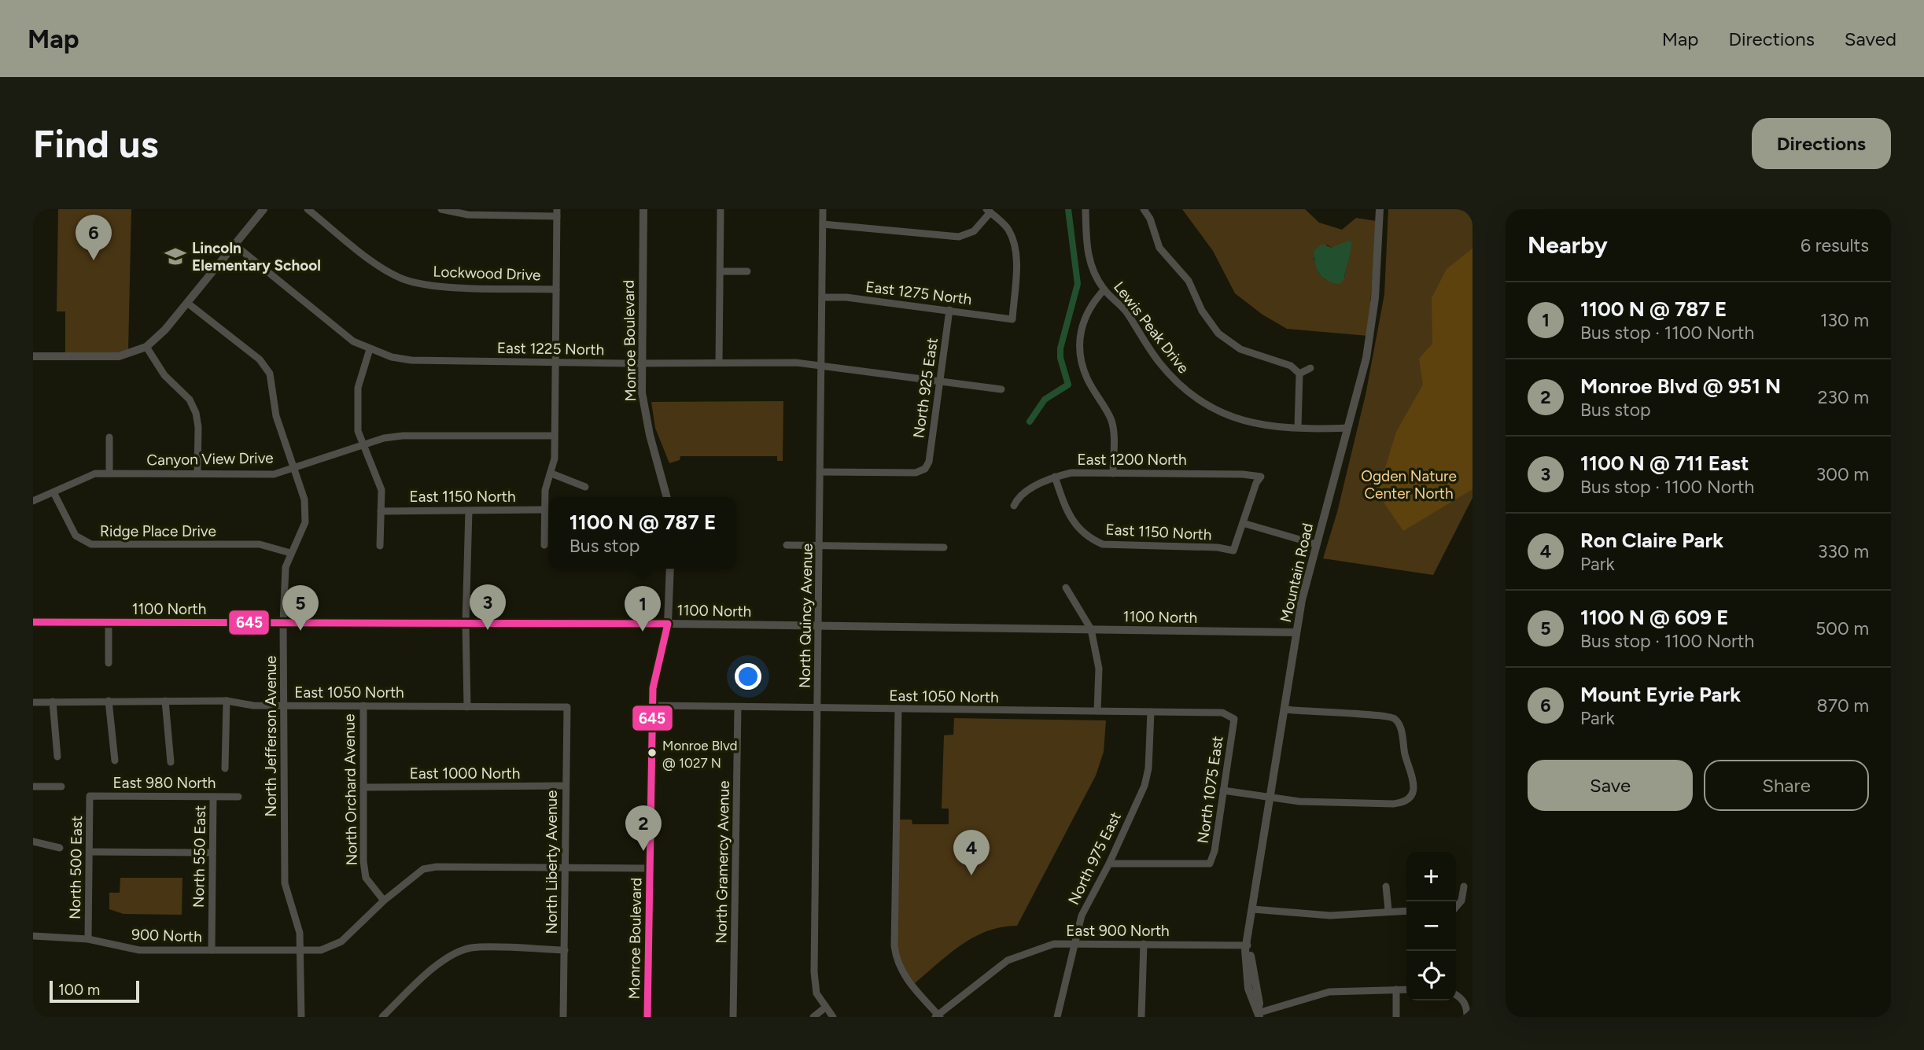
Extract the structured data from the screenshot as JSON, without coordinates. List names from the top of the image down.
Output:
{
  "streets": {
    "street": [
      "Lockwood Drive",
      "East 1275 North",
      "Lewis Peak Drive",
      "Monroe Boulevard",
      "East 1225 North",
      "North 925 East",
      "Canyon View Drive",
      "East 1200 North",
      "East 1150 North",
      "Ridge Place Drive",
      "Mountain Road",
      "1100 North",
      "North Quincy Avenue",
      "East 1050 North",
      "North Jefferson Avenue",
      "East 1000 North",
      "East 980 North",
      "North Orchard Avenue",
      "North 1075 East",
      "North 550 East",
      "North 975 East",
      "North Liberty Avenue",
      "North Gramercy Avenue",
      "North 500 East",
      "East 900 North",
      "900 North"
    ]
  },
  "crossings": [
    ["East 1275 North", "North 925 East"],
    ["East 1275 North", "North Quincy Avenue"],
    ["Lewis Peak Drive", "Mountain Road"],
    ["Monroe Boulevard", "East 1225 North"],
    ["Monroe Boulevard", "1100 North"],
    ["Monroe Boulevard", "East 1050 North"],
    ["East 1225 North", "North 925 East"],
    ["East 1225 North", "North Quincy Avenue"],
    ["North 925 East", "North Quincy Avenue"],
    ["Canyon View Drive", "Ridge Place Drive"],
    ["Canyon View Drive", "North Jefferson Avenue"],
    ["East 1200 North", "East 1150 North"],
    ["Ridge Place Drive", "North Jefferson Avenue"],
    ["Mountain Road", "1100 North"],
    ["Mountain Road", "East 900 North"],
    ["1100 North", "North Quincy Avenue"],
    ["1100 North", "North Jefferson Avenue"],
    ["North Quincy Avenue", "East 1050 North"],
    ["East 1050 North", "North Jefferson Avenue"],
    ["East 1050 North", "North Orchard Avenue"],
    ["East 1050 North", "North 1075 East"],
    ["East 1050 North", "North 975 East"],
    ["East 1050 North", "North Liberty Avenue"],
    ["East 1050 North", "North Gramercy Avenue"],
    ["North Jefferson Avenue", "900 North"],
    ["East 1000 North", "North Orchard Avenue"],
    ["East 1000 North", "North Liberty Avenue"],
    ["East 980 North", "North 550 East"],
    ["East 980 North", "North 500 East"],
    ["North Orchard Avenue", "900 North"],
    ["North 1075 East", "North 975 East"],
    ["North 550 East", "900 North"],
    ["North 975 East", "East 900 North"],
    ["North Liberty Avenue", "900 North"],
    ["North 500 East", "900 North"]
  ],
  "parks": ["Ogden Nature Center North"],
  "places": {
    "school or university": ["Lincoln Elementary School"],
    "other": ["Monroe Blvd @ 1027 N"]
  },
  "lines": ["transit line 645"],
  "scale_bar": "100 m",
  "page": {
    "header": "Map",
    "nav": ["Map", "Directions", "Saved"],
    "buttons": [
      "Directions",
      ["Save", "Share"]
    ],
    "title": "Find us",
    "heading": ["Nearby", "6 results"],
    "pins": [
      "6",
      "3",
      "5",
      "1",
      "2",
      "4"
    ],
    "list": [
      {
        "mark": "1",
        "name": "1100 N @ 787 E",
        "note": "Bus stop · 1100 North",
        "value": "130 m"
      },
      {
        "mark": "2",
        "name": "Monroe Blvd @ 951 N",
        "note": "Bus stop",
        "value": "230 m"
      },
      {
        "mark": "3",
        "name": "1100 N @ 711 East",
        "note": "Bus stop · 1100 North",
        "value": "300 m"
      },
      {
        "mark": "4",
        "name": "Ron Claire Park",
        "note": "Park",
        "value": "330 m"
      },
      {
        "mark": "5",
        "name": "1100 N @ 609 E",
        "note": "Bus stop · 1100 North",
        "value": "500 m"
      },
      {
        "mark": "6",
        "name": "Mount Eyrie Park",
        "note": "Park",
        "value": "870 m"
      }
    ],
    "popup": ["1100 N @ 787 E", "Bus stop"],
    "map_buttons": ["+", "−"],
    "scale": "100 m"
  }
}
